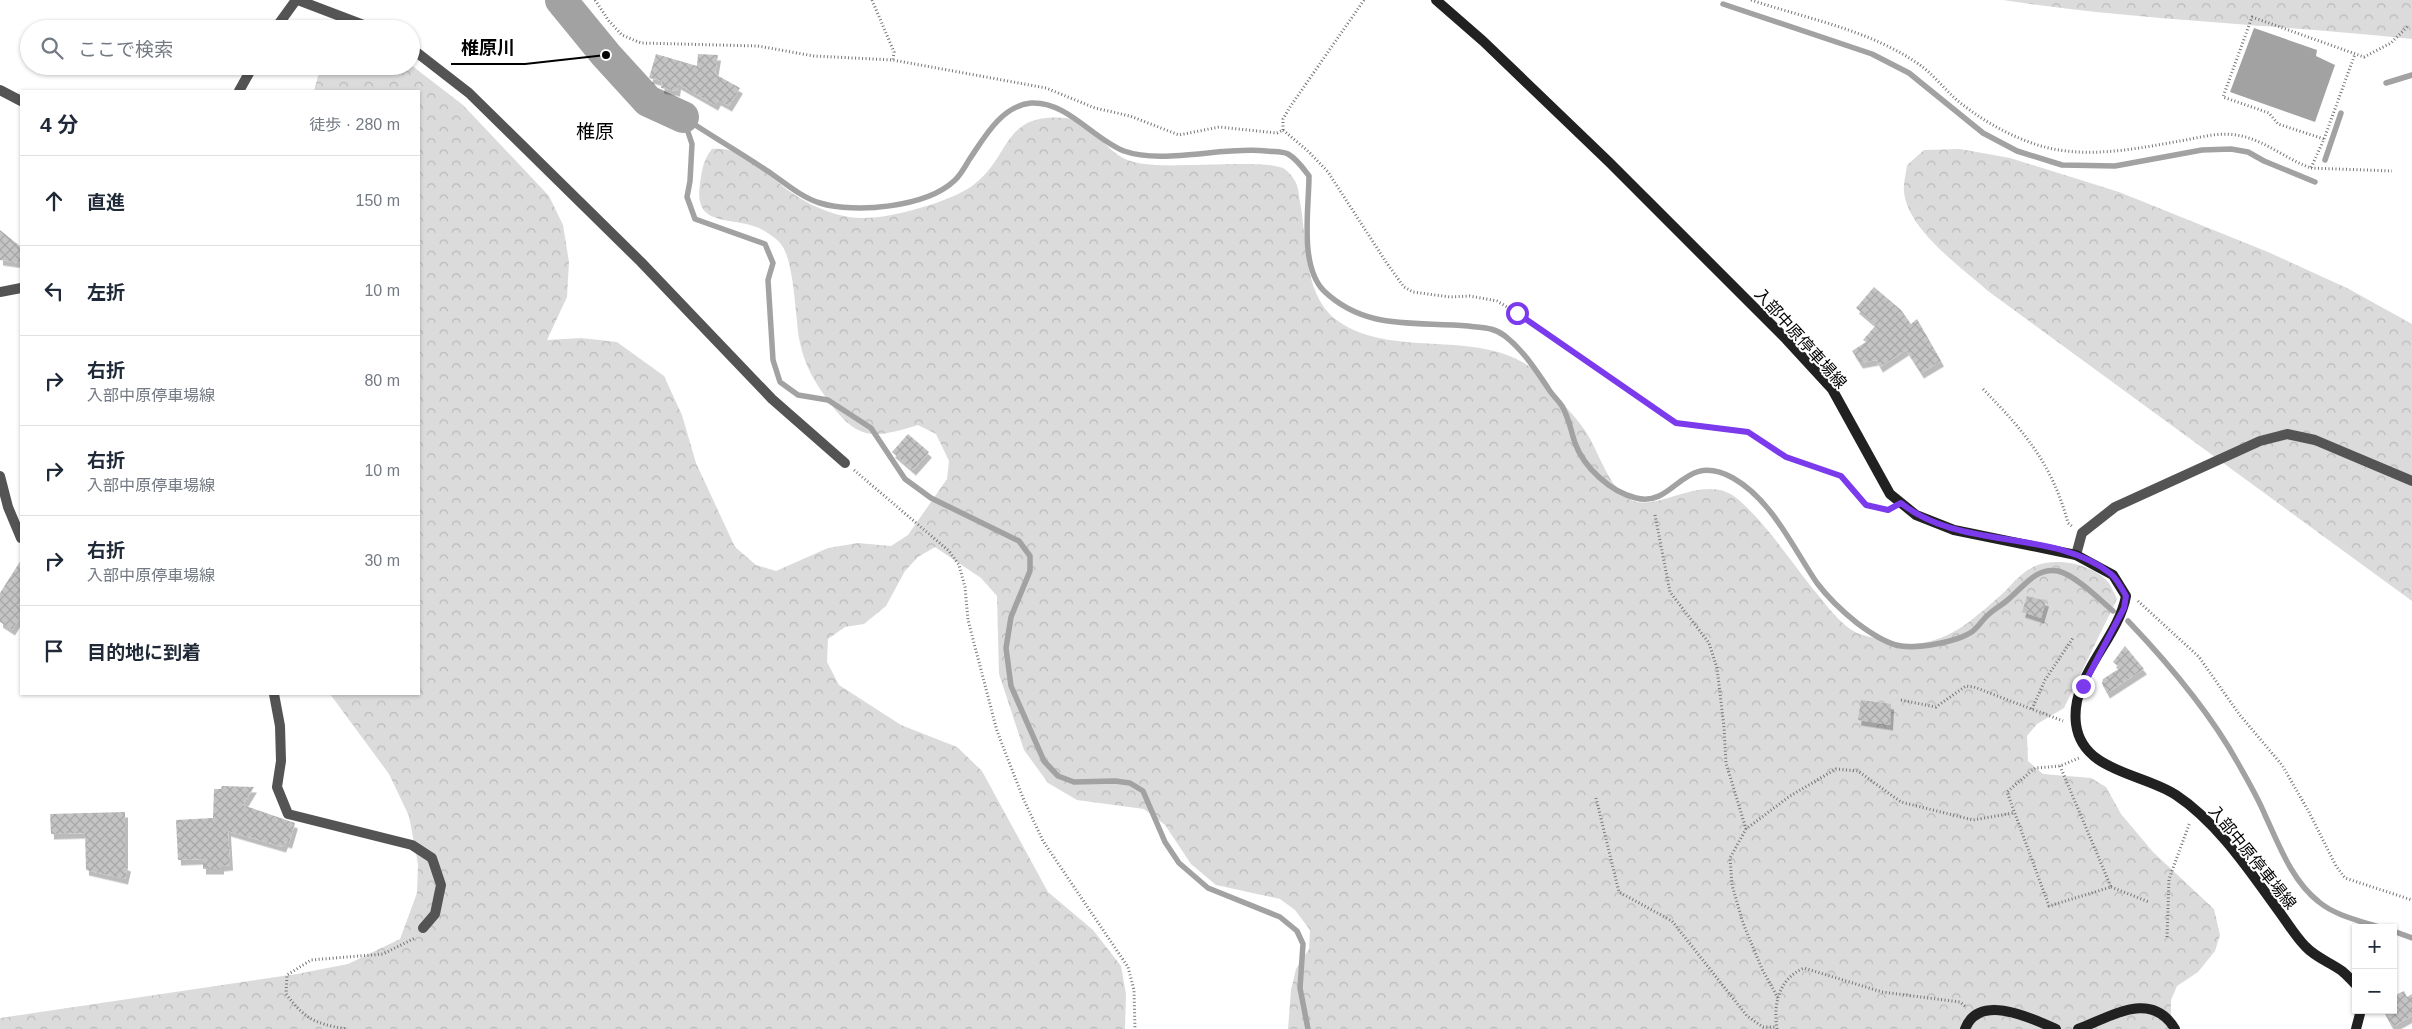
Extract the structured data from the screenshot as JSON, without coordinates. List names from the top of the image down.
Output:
{
  "streets": {
    "main road": ["入部中原停車場線"]
  },
  "districts": ["椎原"],
  "places": ["椎原川"],
  "page": {
    "search": "ここで検索",
    "heading": ["4 分", "徒歩 · 280 m"],
    "list": [
      ["直進", "150 m"],
      ["左折", "10 m"],
      ["右折", "入部中原停車場線", "80 m"],
      ["右折", "入部中原停車場線", "10 m"],
      ["右折", "入部中原停車場線", "30 m"],
      "目的地に到着"
    ],
    "map_buttons": ["+", "−"]
  }
}
